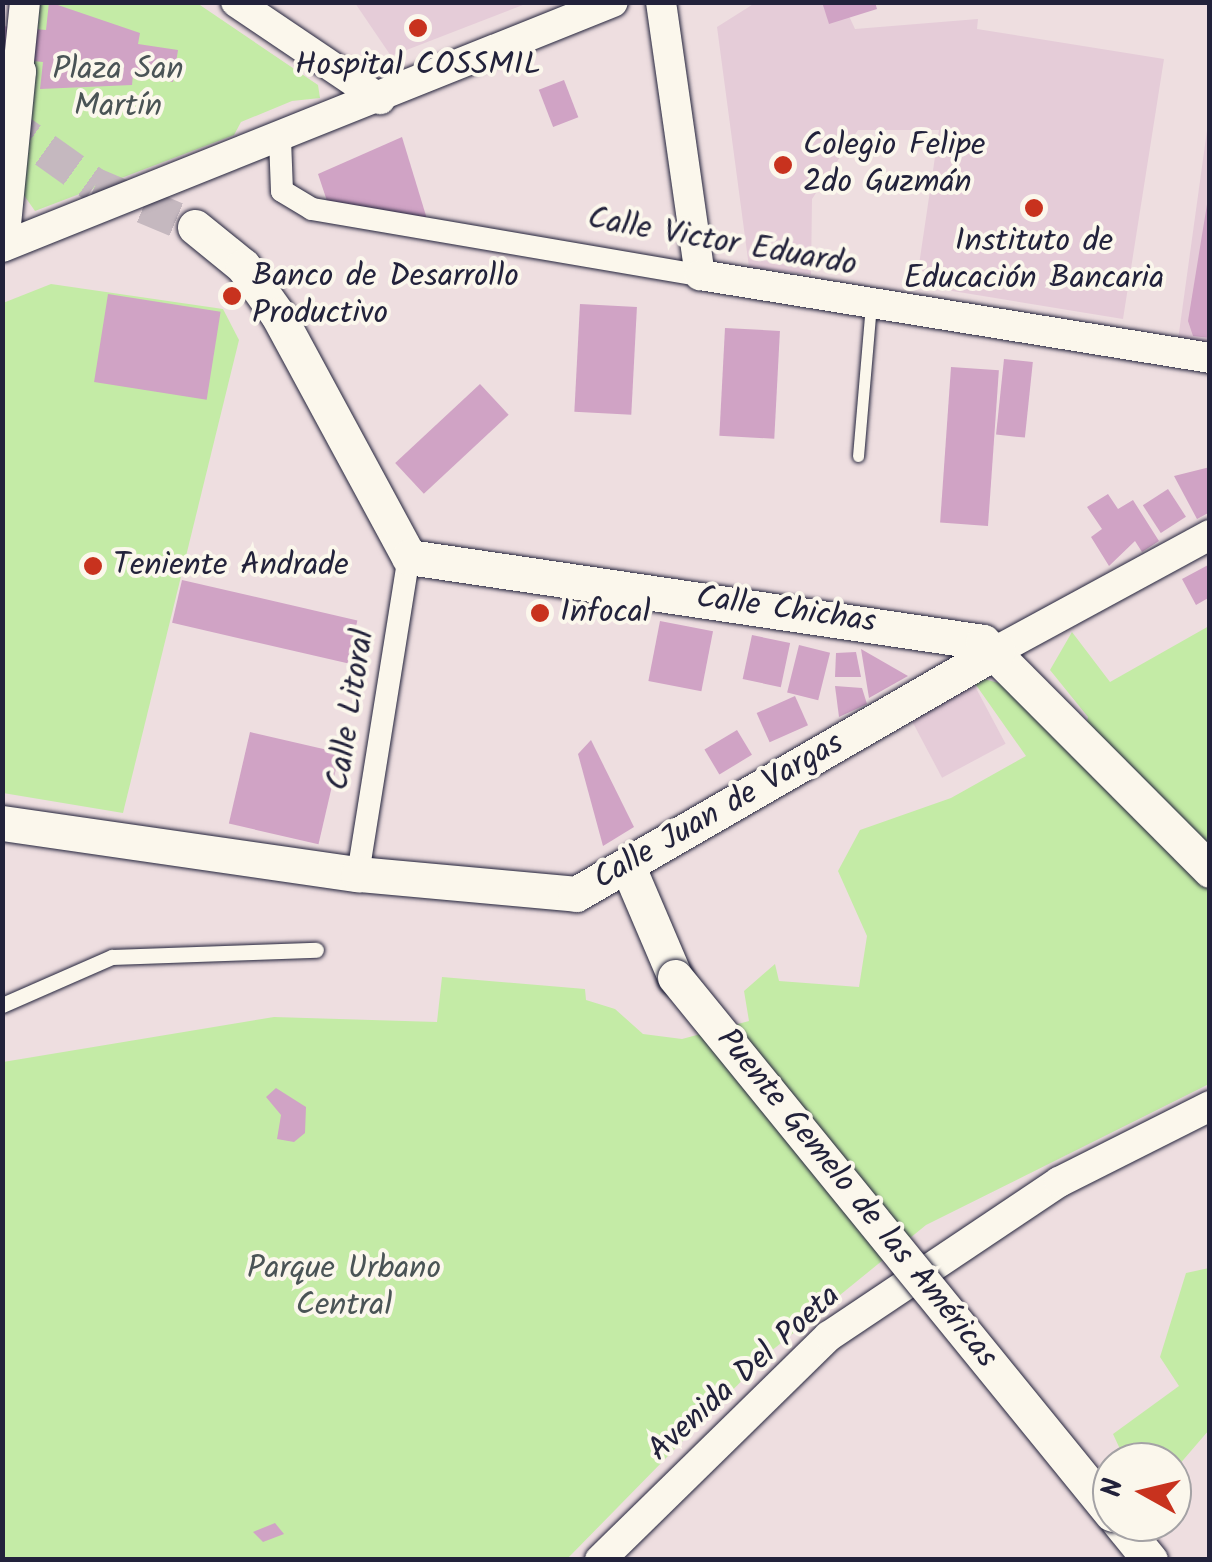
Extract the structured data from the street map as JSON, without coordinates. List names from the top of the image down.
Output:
{
  "streets": {
    "main road": [
      "Calle Victor Eduardo",
      "Calle Chichas",
      "Calle Juan de Vargas",
      "Puente Gemelo de las Américas",
      "Avenida Del Poeta"
    ],
    "street": ["Calle Litoral"]
  },
  "crossings": [
    ["Calle Chichas", "Calle Litoral"],
    ["Calle Chichas", "Calle Juan de Vargas"],
    ["Calle Litoral", "Calle Juan de Vargas"],
    ["Calle Juan de Vargas", "Puente Gemelo de las Américas"]
  ],
  "parks": ["Plaza San Martín", "Parque Urbano Central"],
  "places": [
    "Hospital COSSMIL",
    "Colegio Felipe 2do Guzmán",
    "Instituto de Educación Bancaria",
    "Banco de Desarrollo Productivo",
    "Teniente Andrade",
    "Infocal"
  ],
  "north": "left"
}
